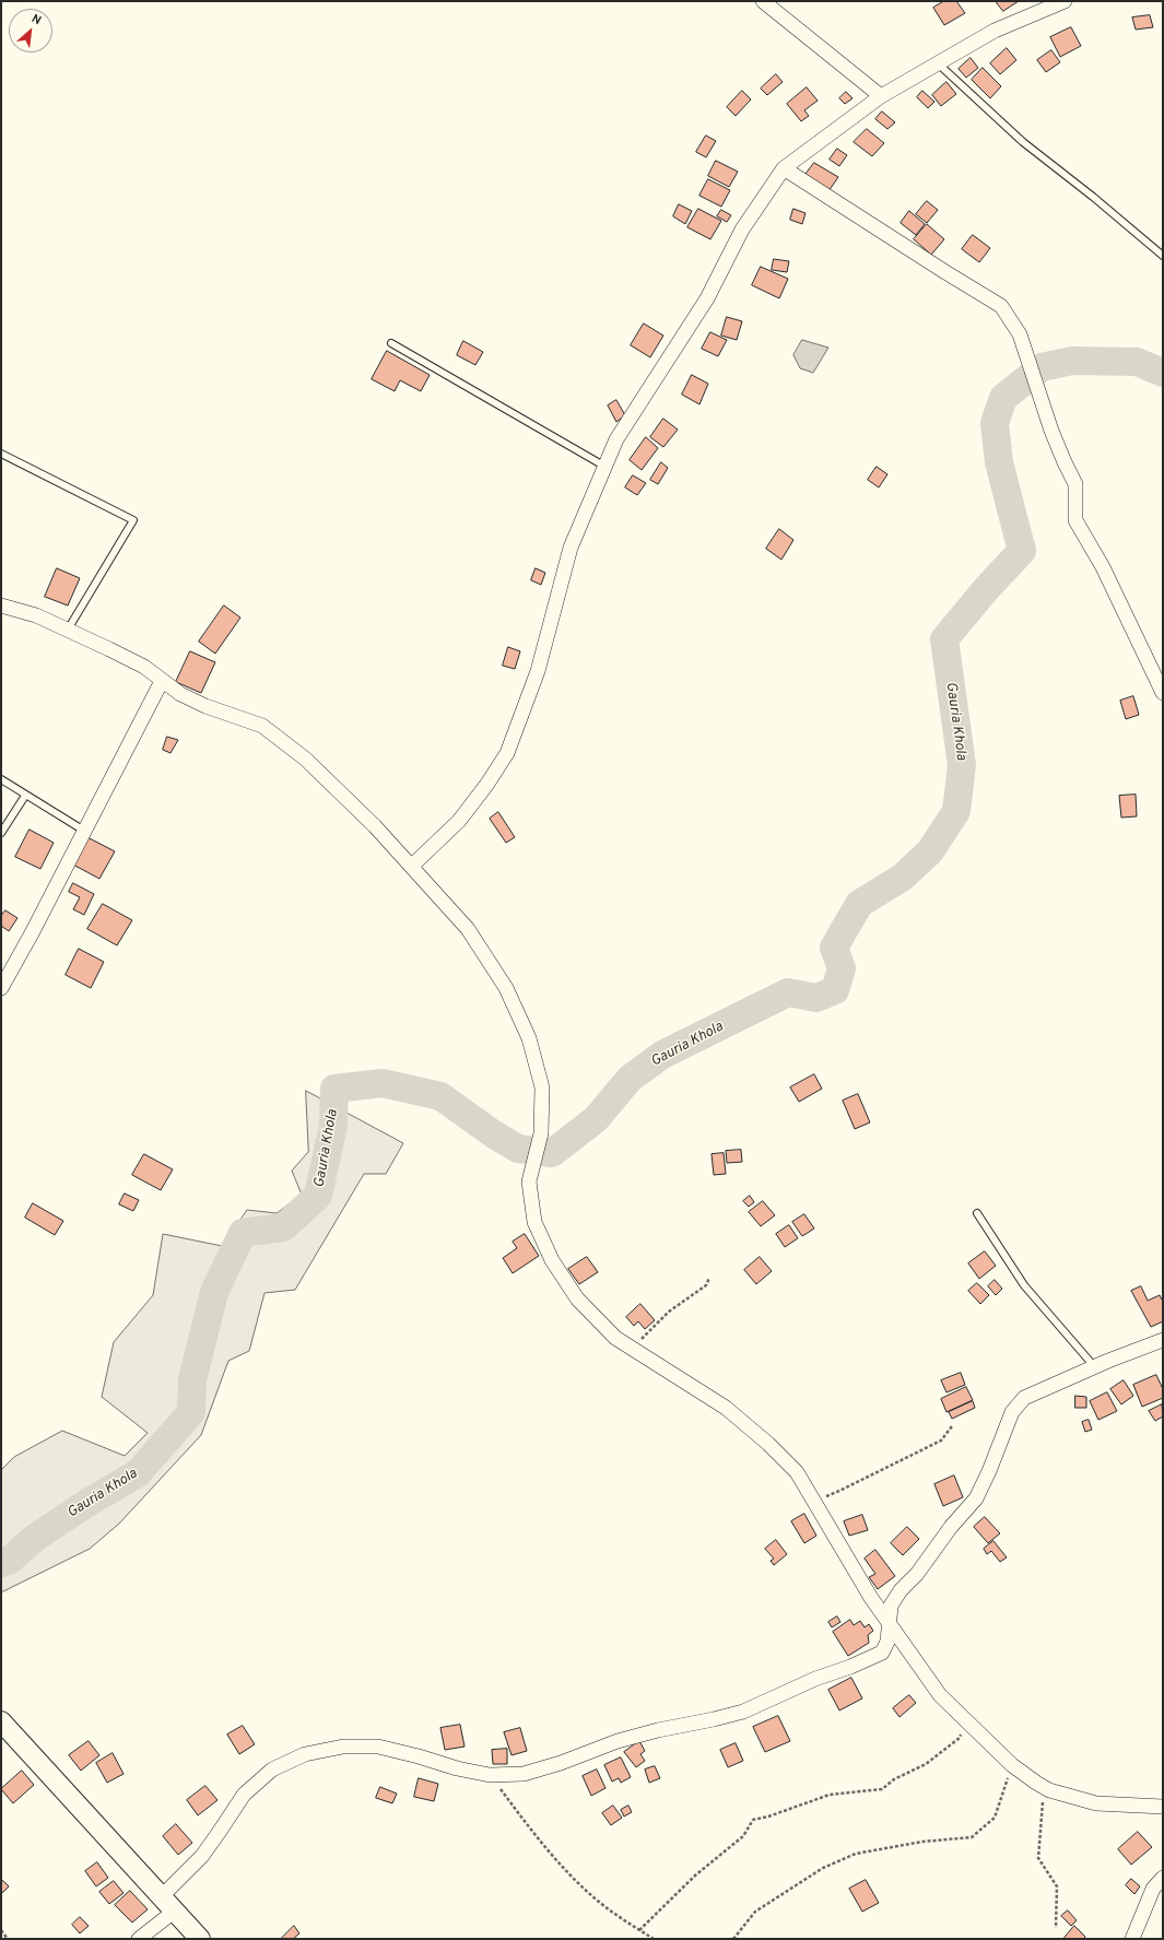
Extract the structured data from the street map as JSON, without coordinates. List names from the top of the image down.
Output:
{
  "water": ["Gauria Khola"],
  "north": "top right"
}
